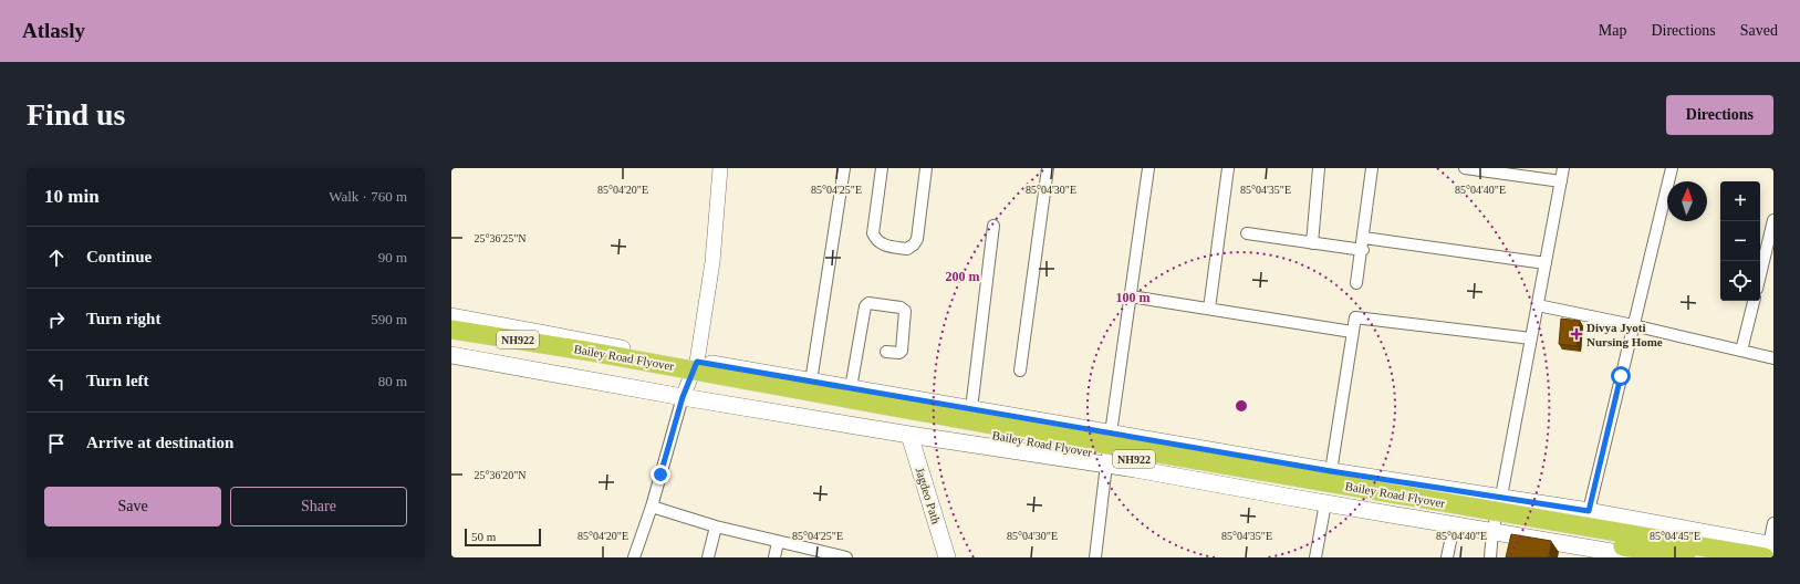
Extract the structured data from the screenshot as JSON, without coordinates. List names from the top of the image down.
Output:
{
  "streets": {
    "highway": ["NH922", "Bailey Road Flyover"],
    "main road": ["Jagdeo Path"]
  },
  "places": {
    "health": ["Divya Jyoti Nursing Home"]
  },
  "scale_bar": "50 m",
  "north": "top",
  "page": {
    "header": "Atlasly",
    "nav": ["Map", "Directions", "Saved"],
    "buttons": [
      "Directions",
      ["Save", "Share"]
    ],
    "title": "Find us",
    "heading": ["10 min", "Walk · 760 m"],
    "map_buttons": ["+", "−"],
    "list": [
      ["Continue", "90 m"],
      ["Turn right", "590 m"],
      ["Turn left", "80 m"],
      "Arrive at destination"
    ],
    "scale": "50 m"
  },
  "coordinates": [
    "85°04'20\"E",
    "85°04'25\"E",
    "85°04'30\"E",
    "85°04'35\"E",
    "85°04'40\"E",
    "25°36'25\"N",
    "25°36'20\"N",
    "85°04'45\"E"
  ],
  "rings": ["200 m", "100 m"]
}
